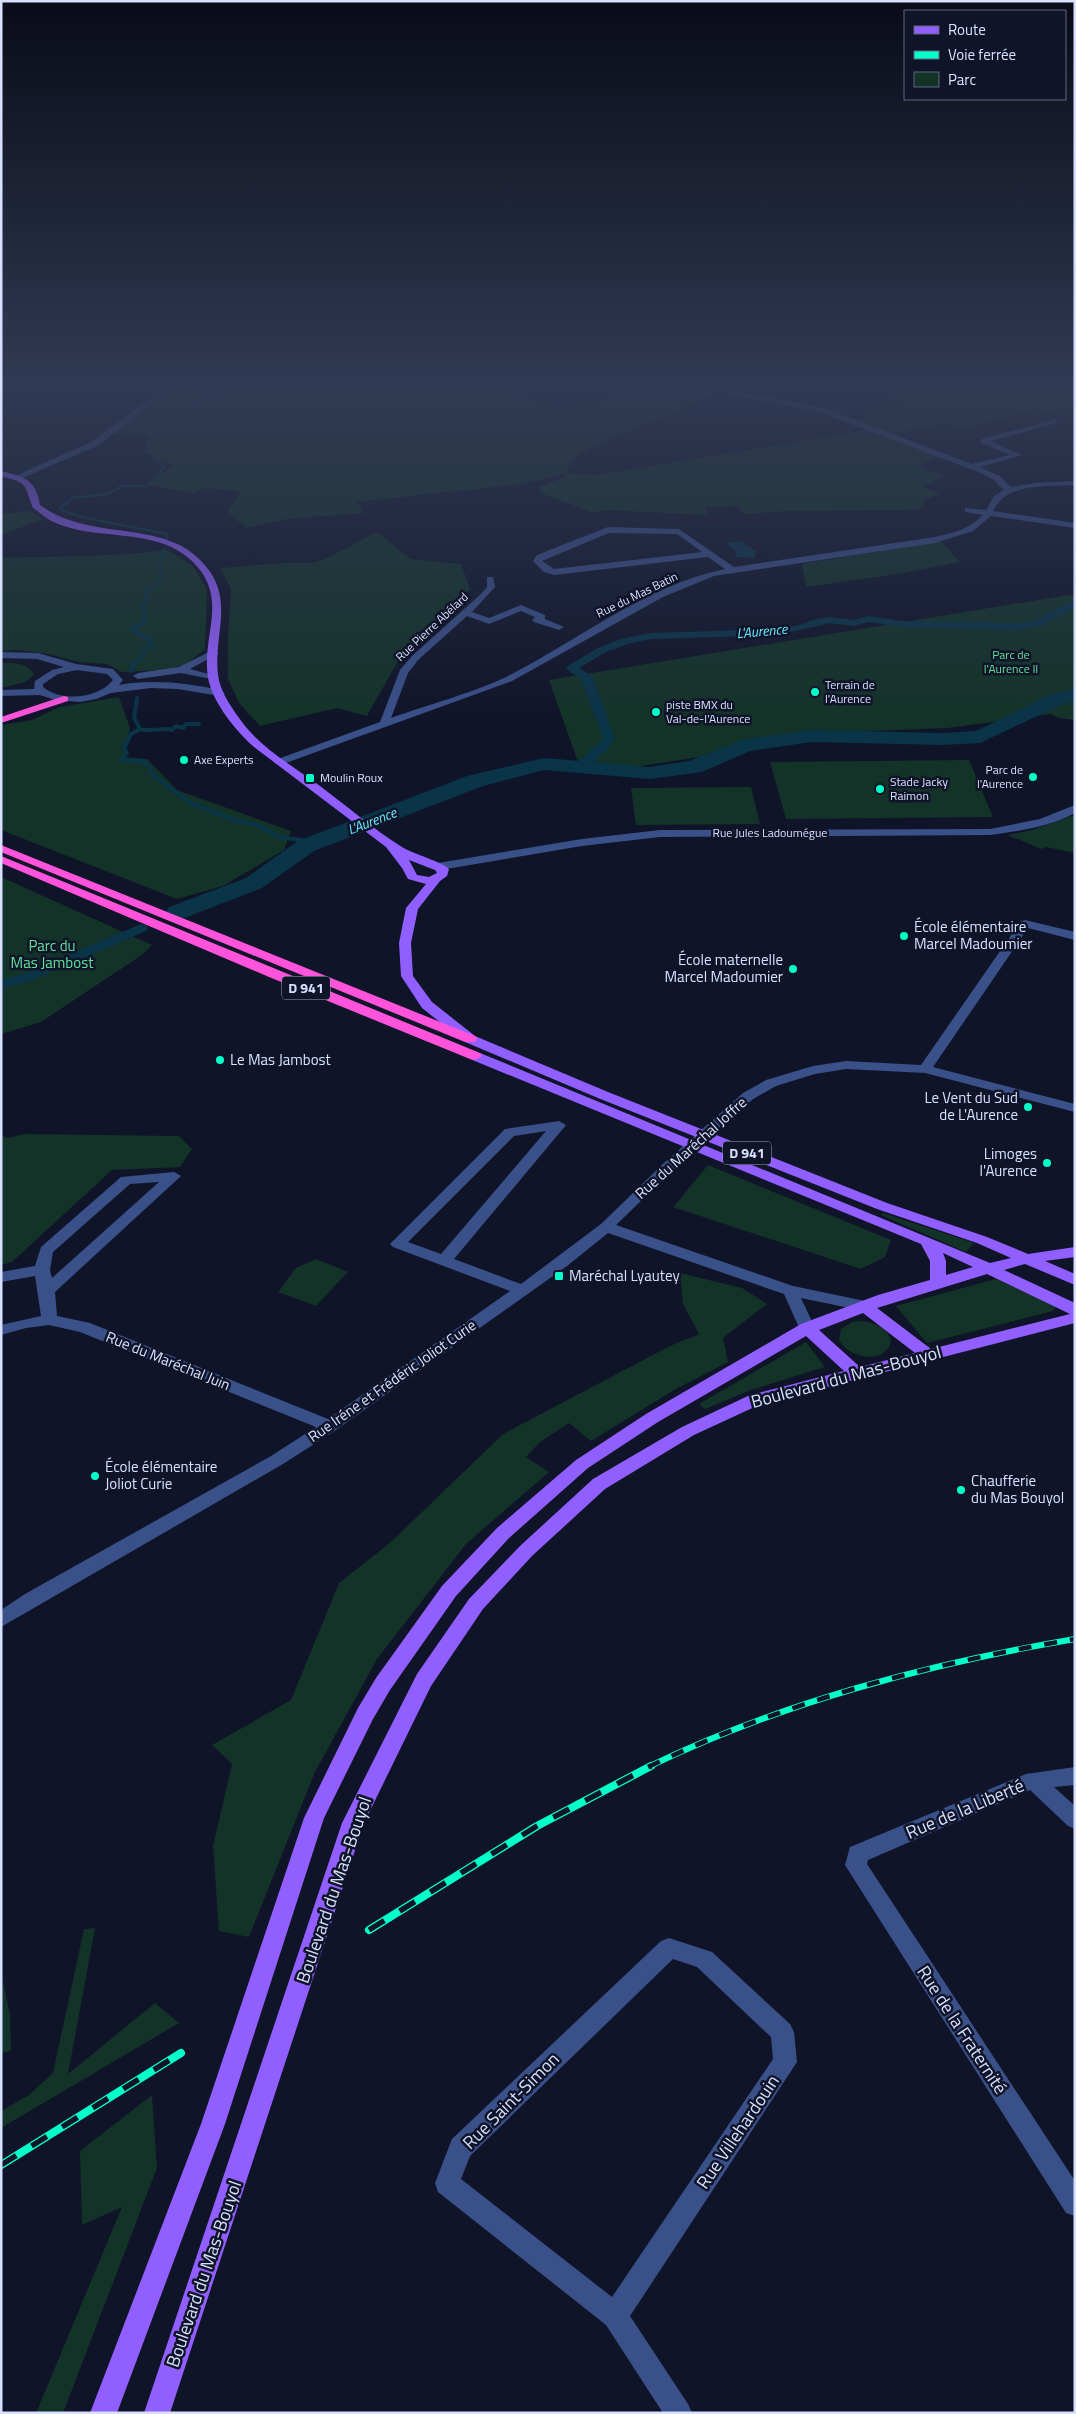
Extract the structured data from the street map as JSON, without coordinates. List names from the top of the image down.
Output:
{
  "streets": {
    "highway": ["D 941"],
    "main road": ["Boulevard du Mas-Bouyol"],
    "street": [
      "Rue du Mas Batin",
      "Rue Pierre Abélard",
      "Rue Jules Ladoumégue",
      "Rue du Maréchal Joffre",
      "Rue du Maréchal Juin",
      "Rue Iréne et Frédéric Joliot Curie",
      "Rue de la Liberté",
      "Rue de la Fraternité",
      "Rue Saint-Simon",
      "Rue Villehardouin"
    ]
  },
  "crossings": [
    ["Rue du Mas Batin", "Rue Pierre Abélard"],
    ["Rue du Maréchal Joffre", "Rue Iréne et Frédéric Joliot Curie"],
    ["Rue du Maréchal Juin", "Rue Iréne et Frédéric Joliot Curie"],
    ["Rue de la Liberté", "Rue de la Fraternité"],
    ["Rue Saint-Simon", "Rue Villehardouin"]
  ],
  "water": ["L'Aurence"],
  "parks": ["Parc de l'Aurence II", "Parc du Mas Jambost"],
  "places": {
    "other": [
      "Terrain de l'Aurence",
      "piste BMX du Val-de-l'Aurence",
      "Axe Experts",
      "Parc de l'Aurence",
      "Stade Jacky Raimon",
      "École élémentaire Marcel Madoumier",
      "École maternelle Marcel Madoumier",
      "Le Mas Jambost",
      "Le Vent du Sud de L'Aurence",
      "Limoges l'Aurence",
      "École élémentaire Joliot Curie",
      "Chaufferie du Mas Bouyol"
    ],
    "transit": ["Moulin Roux", "Maréchal Lyautey"]
  },
  "legend": ["Route", "Voie ferrée", "Parc"]
}
